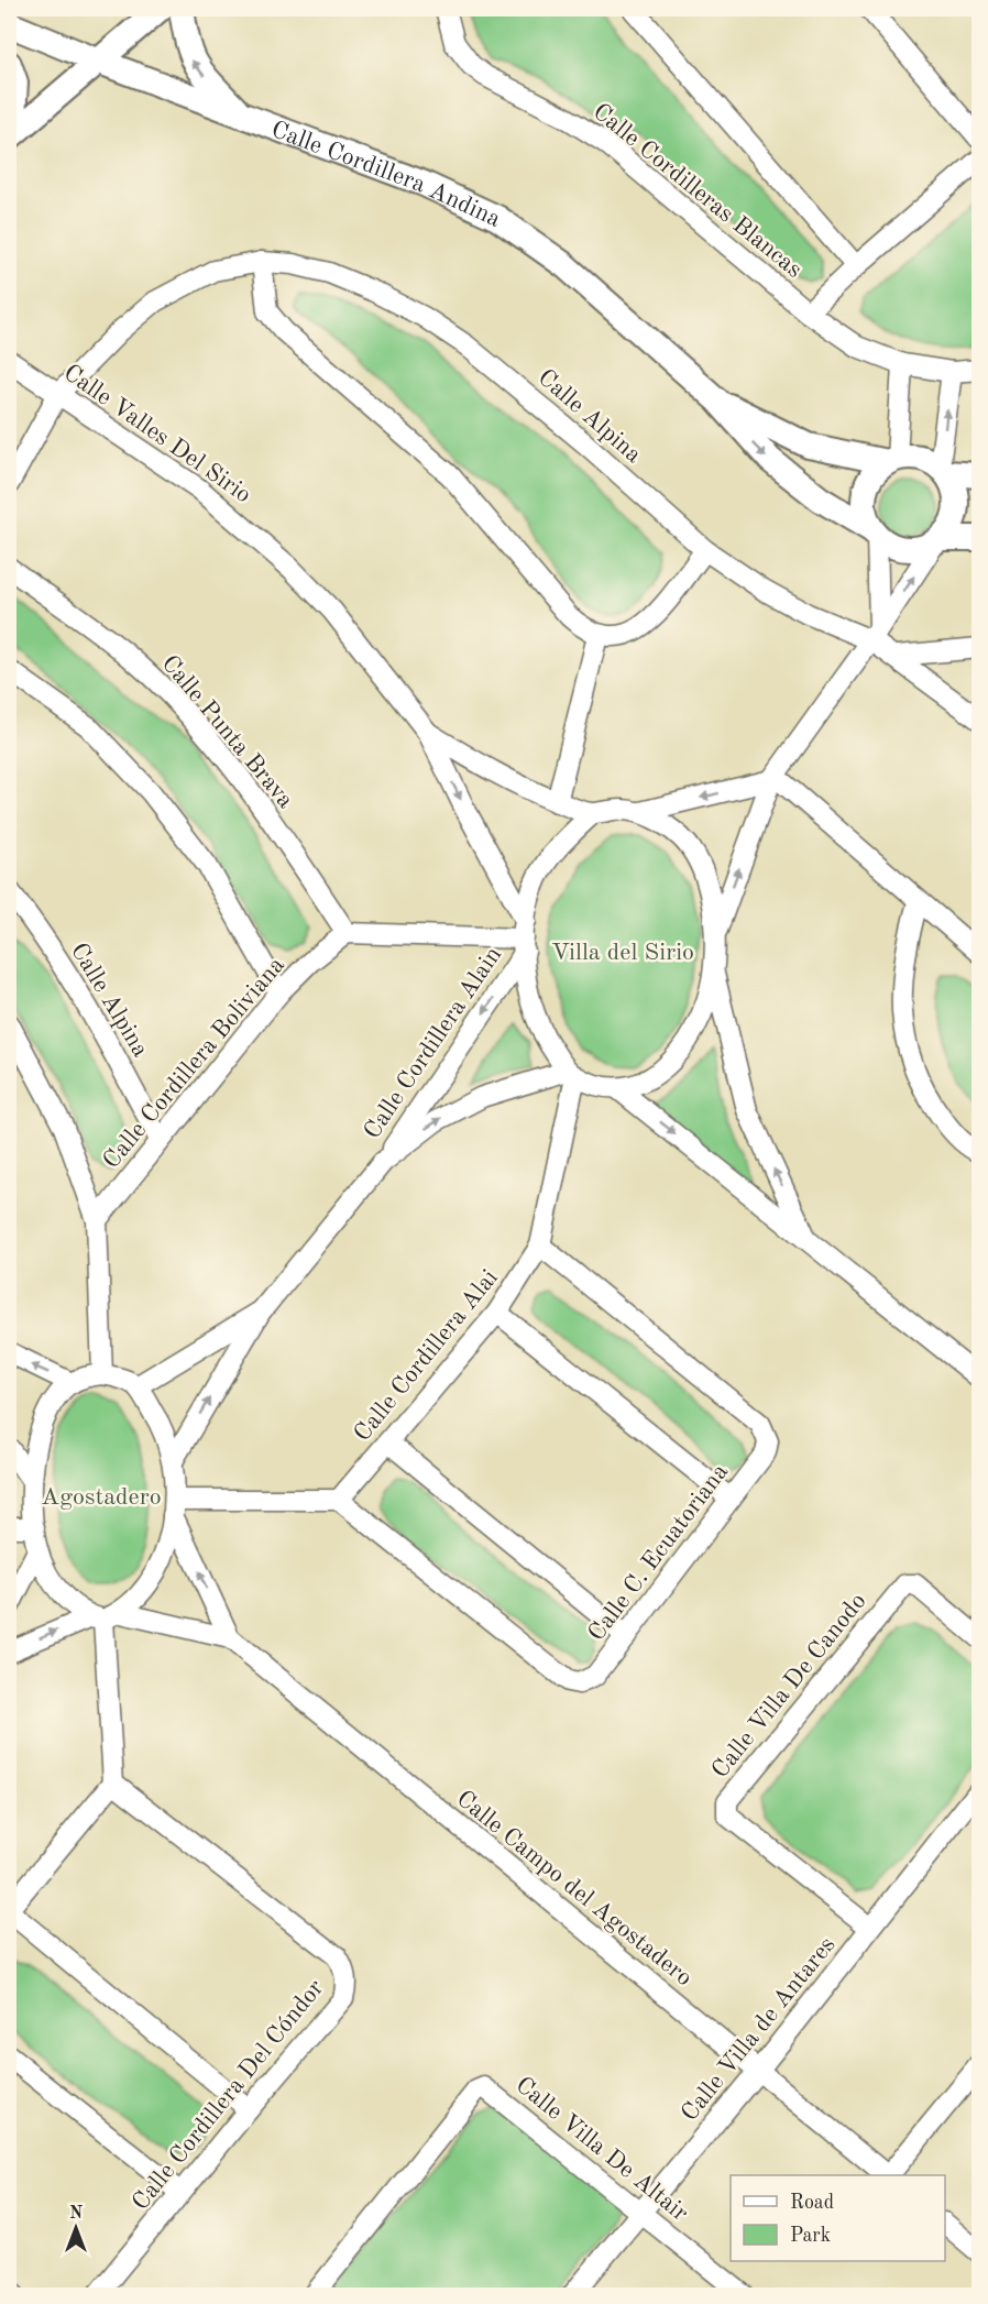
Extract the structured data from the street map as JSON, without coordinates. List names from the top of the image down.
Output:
{
  "streets": {
    "street": [
      "Calle Cordillera Andina",
      "Calle Cordilleras Blancas",
      "Calle Alpina",
      "Calle Valles Del Sirio",
      "Calle Punta Brava",
      "Calle Cordillera Alain",
      "Calle Cordillera Boliviana",
      "Calle Cordillera Alai",
      "Calle C. Ecuatoriana",
      "Calle Villa De Canodo",
      "Calle Campo del Agostadero",
      "Calle Villa de Antares",
      "Calle Cordillera Del Cóndor",
      "Calle Villa De Altair"
    ]
  },
  "crossings": [
    ["Calle Alpina", "Calle Valles Del Sirio"],
    ["Calle Alpina", "Calle Cordillera Boliviana"],
    ["Calle Valles Del Sirio", "Calle Cordillera Alain"],
    ["Calle Punta Brava", "Calle Cordillera Boliviana"],
    ["Calle Cordillera Alai", "Calle C. Ecuatoriana"],
    ["Calle Villa De Canodo", "Calle Villa de Antares"],
    ["Calle Campo del Agostadero", "Calle Villa de Antares"],
    ["Calle Villa de Antares", "Calle Villa De Altair"]
  ],
  "one_way": ["Calle Cordillera Alain"],
  "parks": ["Villa del Sirio", "Agostadero"],
  "legend": ["Road", "Park"],
  "north": "top"
}
